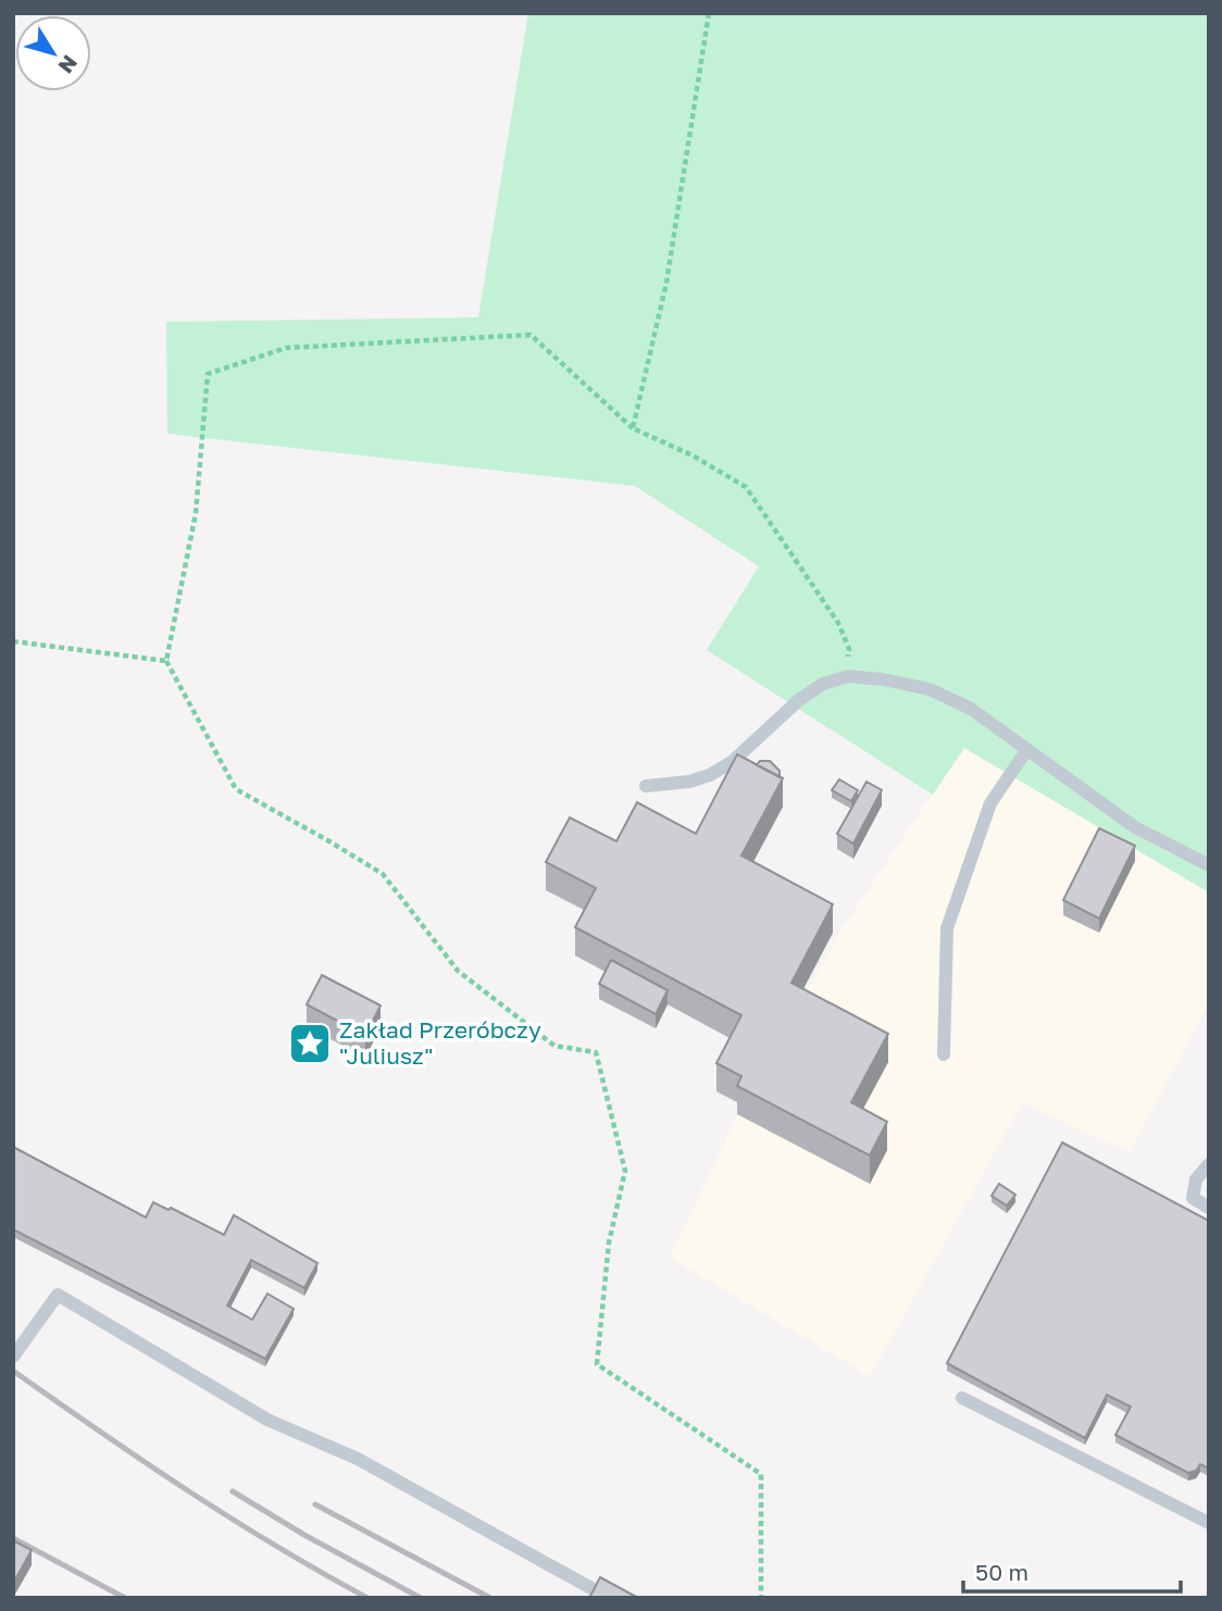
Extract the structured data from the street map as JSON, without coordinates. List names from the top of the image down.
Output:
{
  "places": {
    "place": ["Zakład Przeróbczy \"Juliusz\""]
  },
  "scale_bar": "50 m",
  "north": "bottom right"
}
